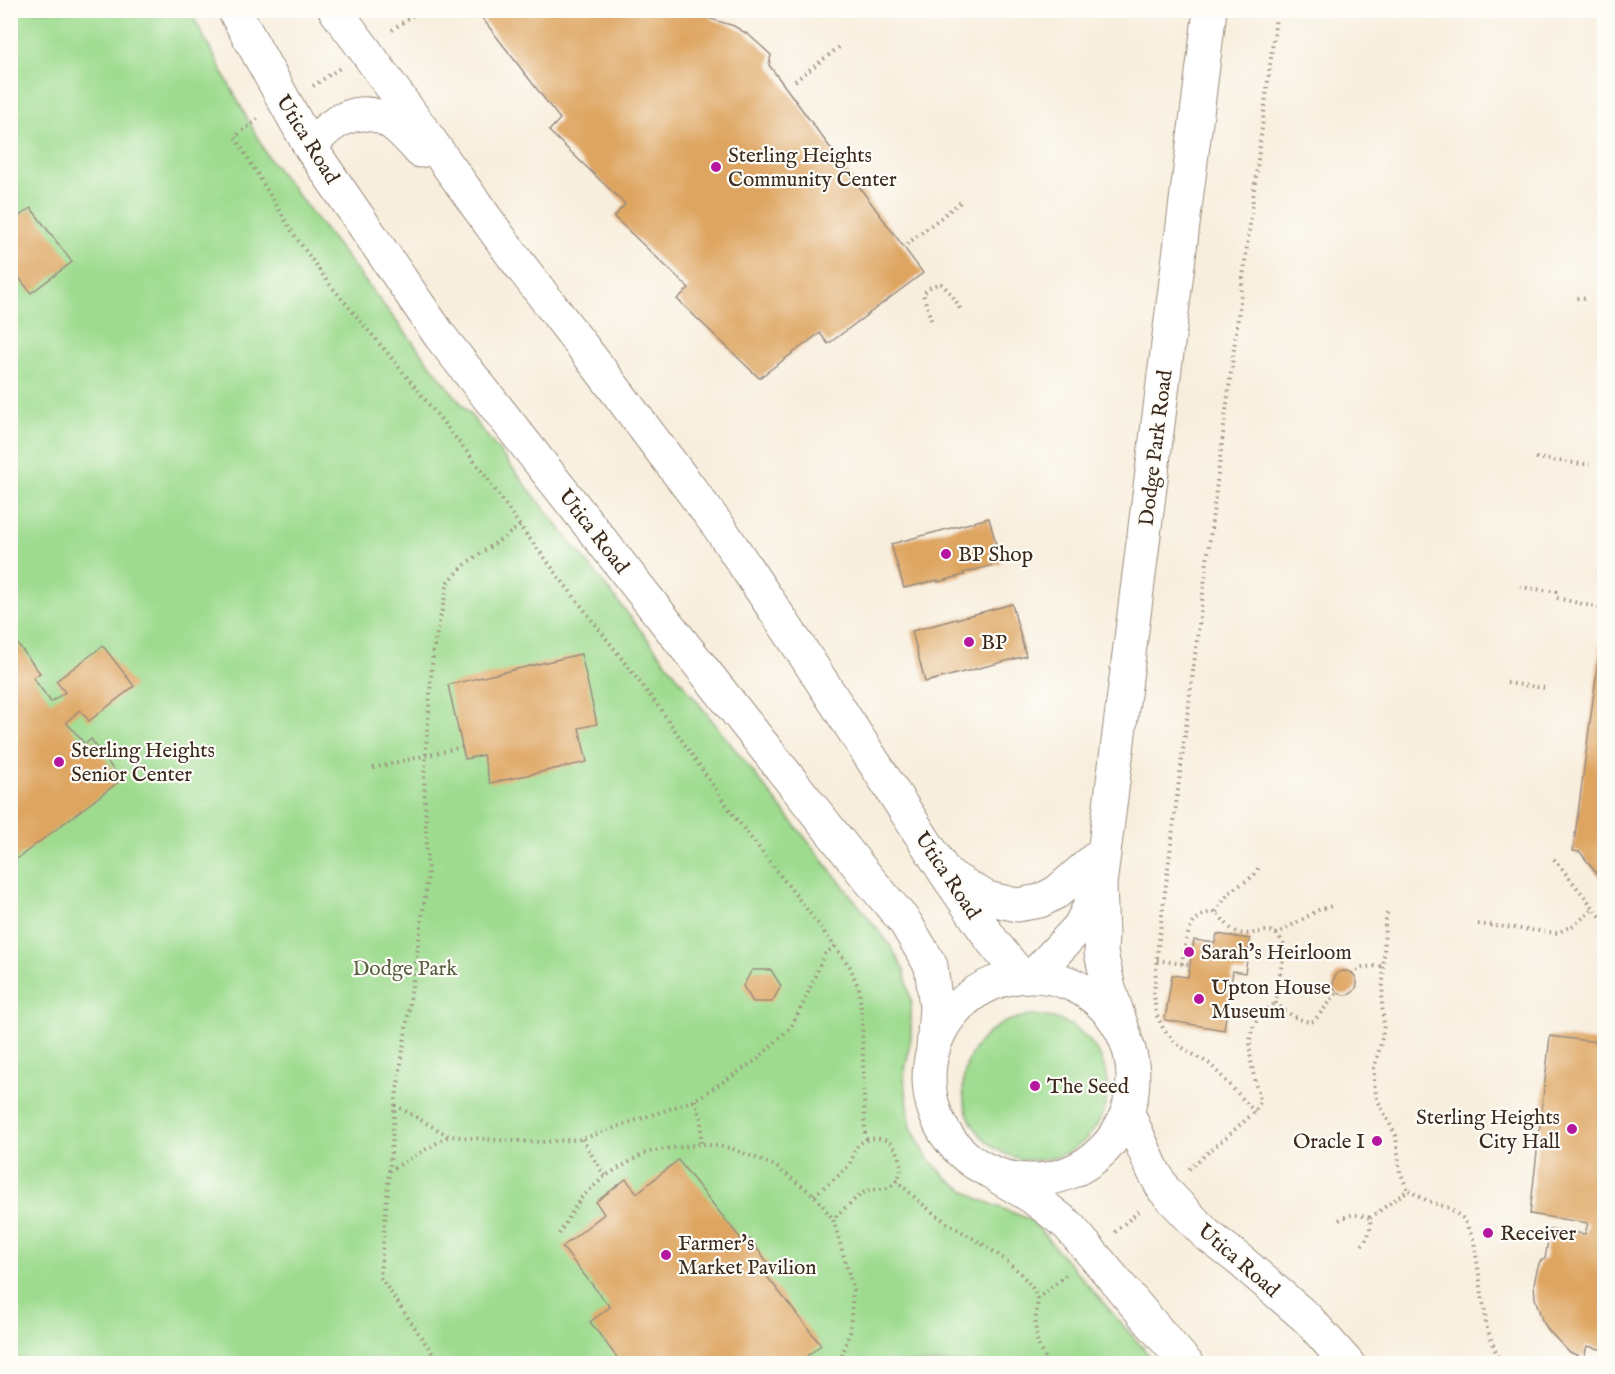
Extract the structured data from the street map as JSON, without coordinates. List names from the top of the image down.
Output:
{
  "streets": {
    "street": ["Utica Road", "Dodge Park Road"]
  },
  "crossings": [
    ["Utica Road", "Dodge Park Road"]
  ],
  "parks": ["Dodge Park"],
  "places": [
    "Sterling Heights Community Center",
    "BP Shop",
    "BP",
    "Sterling Heights Senior Center",
    "Sarah's Heirloom",
    "Upton House Museum",
    "The Seed",
    "Sterling Heights City Hall",
    "Oracle I",
    "Receiver",
    "Farmer's Market Pavilion"
  ]
}
